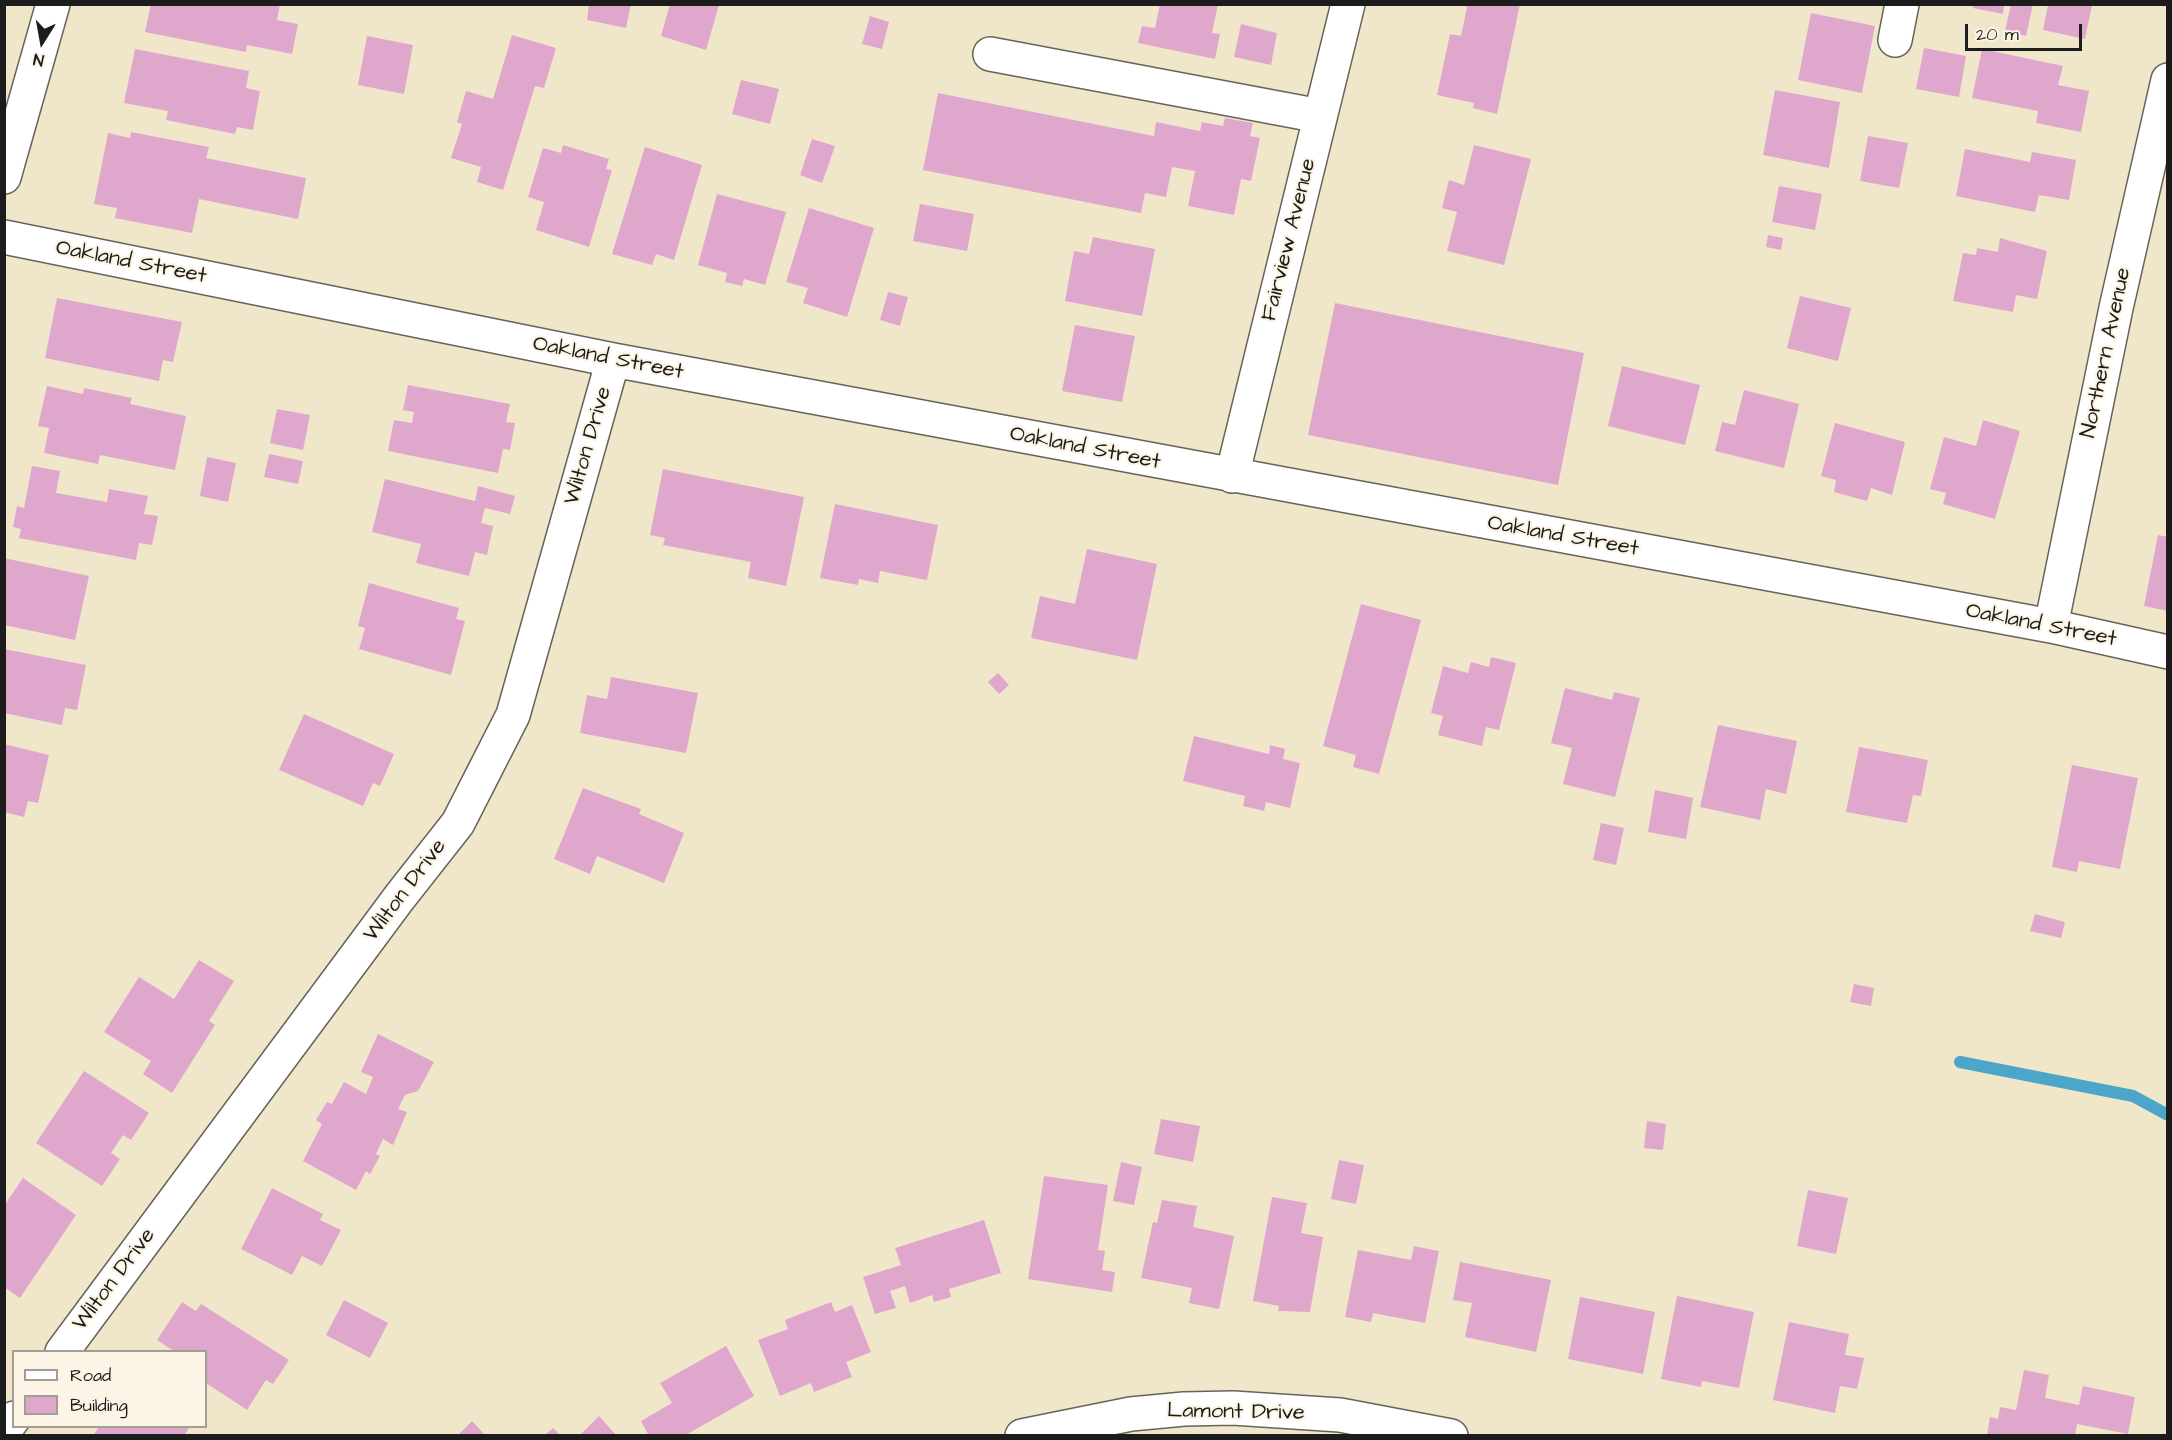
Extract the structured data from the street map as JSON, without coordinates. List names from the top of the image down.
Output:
{
  "streets": {
    "street": [
      "Fairview Avenue",
      "Oakland Street",
      "Northern Avenue",
      "Wilton Drive",
      "Lamont Drive"
    ]
  },
  "crossings": [
    ["Fairview Avenue", "Oakland Street"],
    ["Oakland Street", "Northern Avenue"],
    ["Oakland Street", "Wilton Drive"]
  ],
  "legend": ["Road", "Building"],
  "scale_bar": "20 m",
  "north": "bottom"
}
